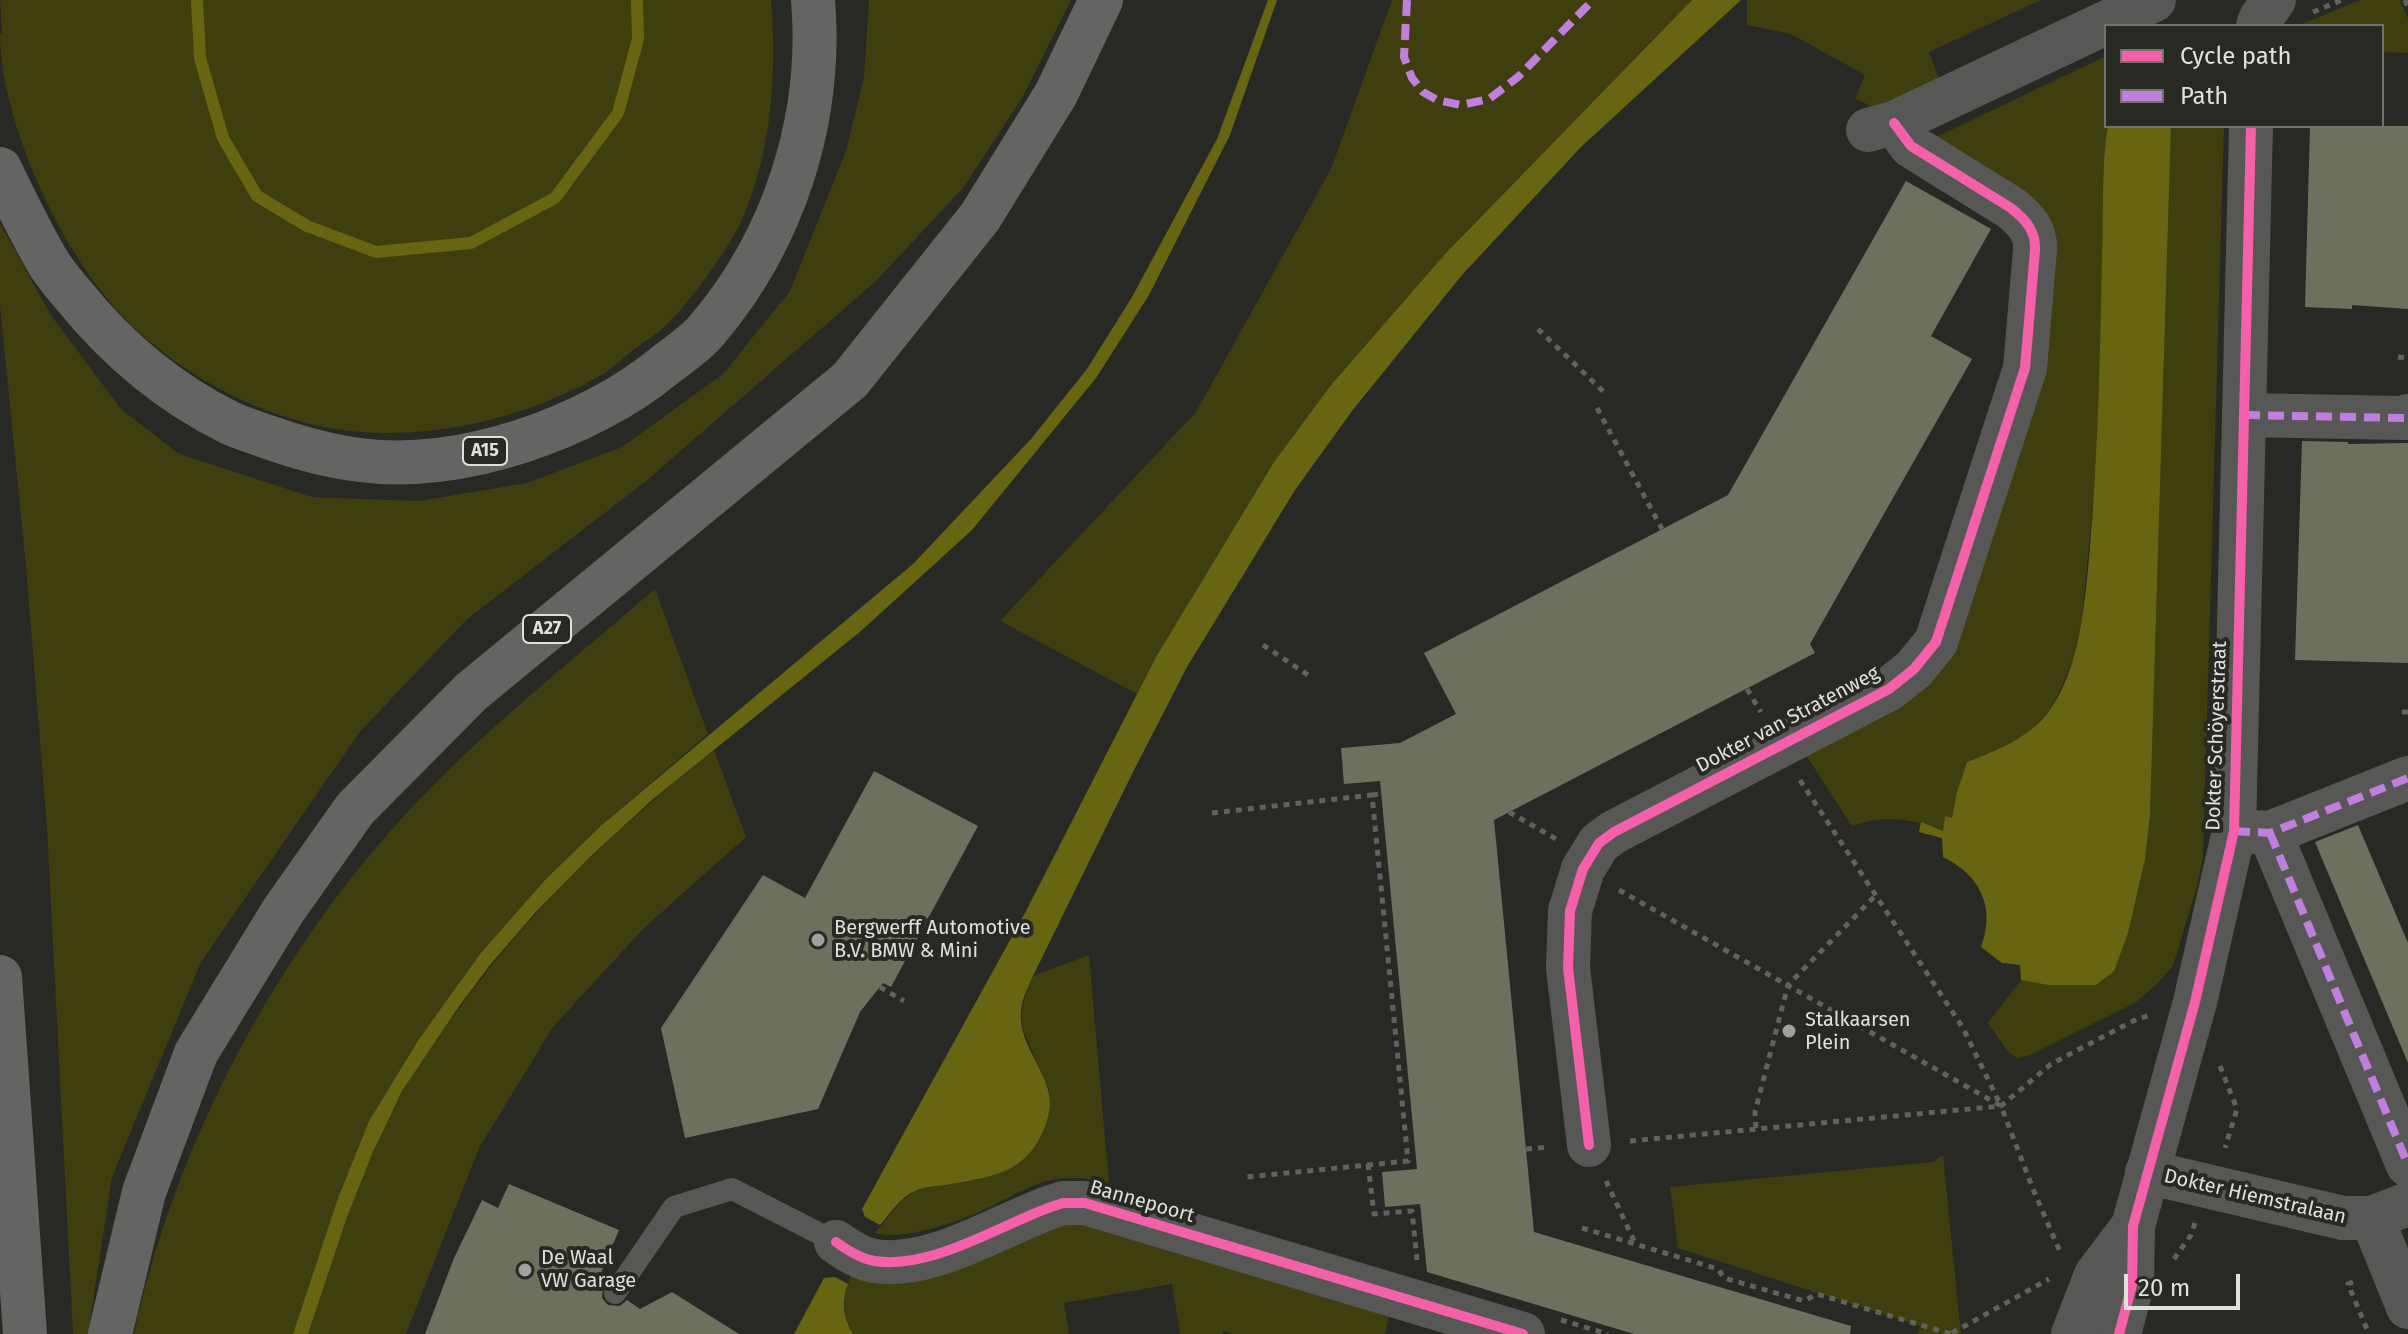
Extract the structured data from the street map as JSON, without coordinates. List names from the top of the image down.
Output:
{
  "streets": {
    "highway": ["A15", "A27"],
    "street": [
      "Dokter van Stratenweg",
      "Dokter Schöyerstraat",
      "Dokter Hiemstralaan",
      "Bannepoort"
    ]
  },
  "crossings": [
    ["Dokter Schöyerstraat", "Dokter Hiemstralaan"]
  ],
  "places": ["Bergwerff Automotive B.V. BMW & Mini", "Stalkaarsen Plein", "De Waal VW Garage"],
  "legend": ["Cycle path", "Path"],
  "scale_bar": "20 m"
}
